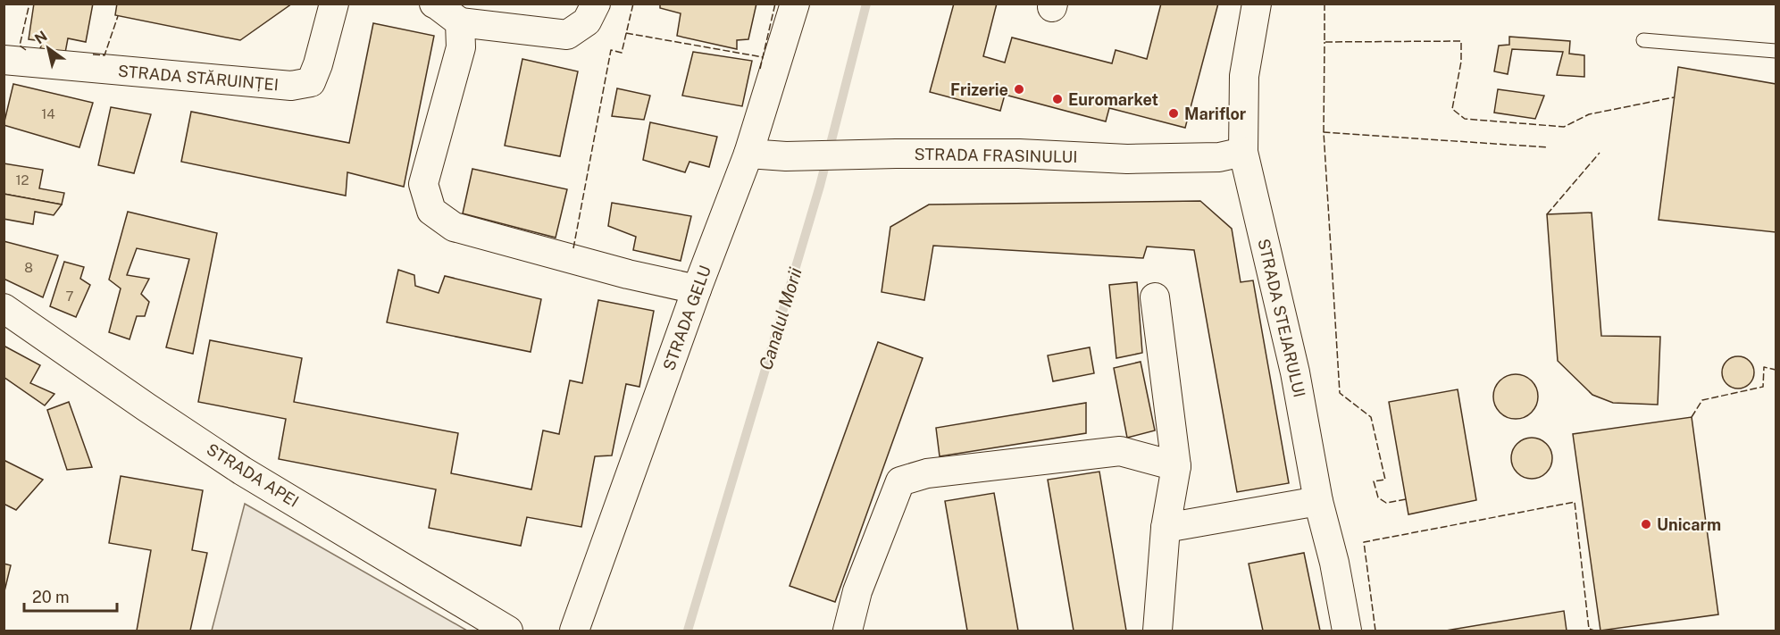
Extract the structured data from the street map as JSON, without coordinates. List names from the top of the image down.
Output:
{
  "streets": {
    "street": [
      "STRADA STĂRUINȚEI",
      "STRADA FRASINULUI",
      "STRADA GELU",
      "STRADA STEJARULUI",
      "STRADA APEI"
    ]
  },
  "crossings": [
    ["STRADA FRASINULUI", "STRADA GELU"],
    ["STRADA FRASINULUI", "STRADA STEJARULUI"]
  ],
  "water": ["Canalul Morii"],
  "places": [
    "Frizerie",
    "Euromarket",
    "Mariflor",
    "Unicarm"
  ],
  "house_numbers": [
    "14",
    "12",
    "8",
    "7"
  ],
  "scale_bar": "20 m",
  "north": "top left"
}
